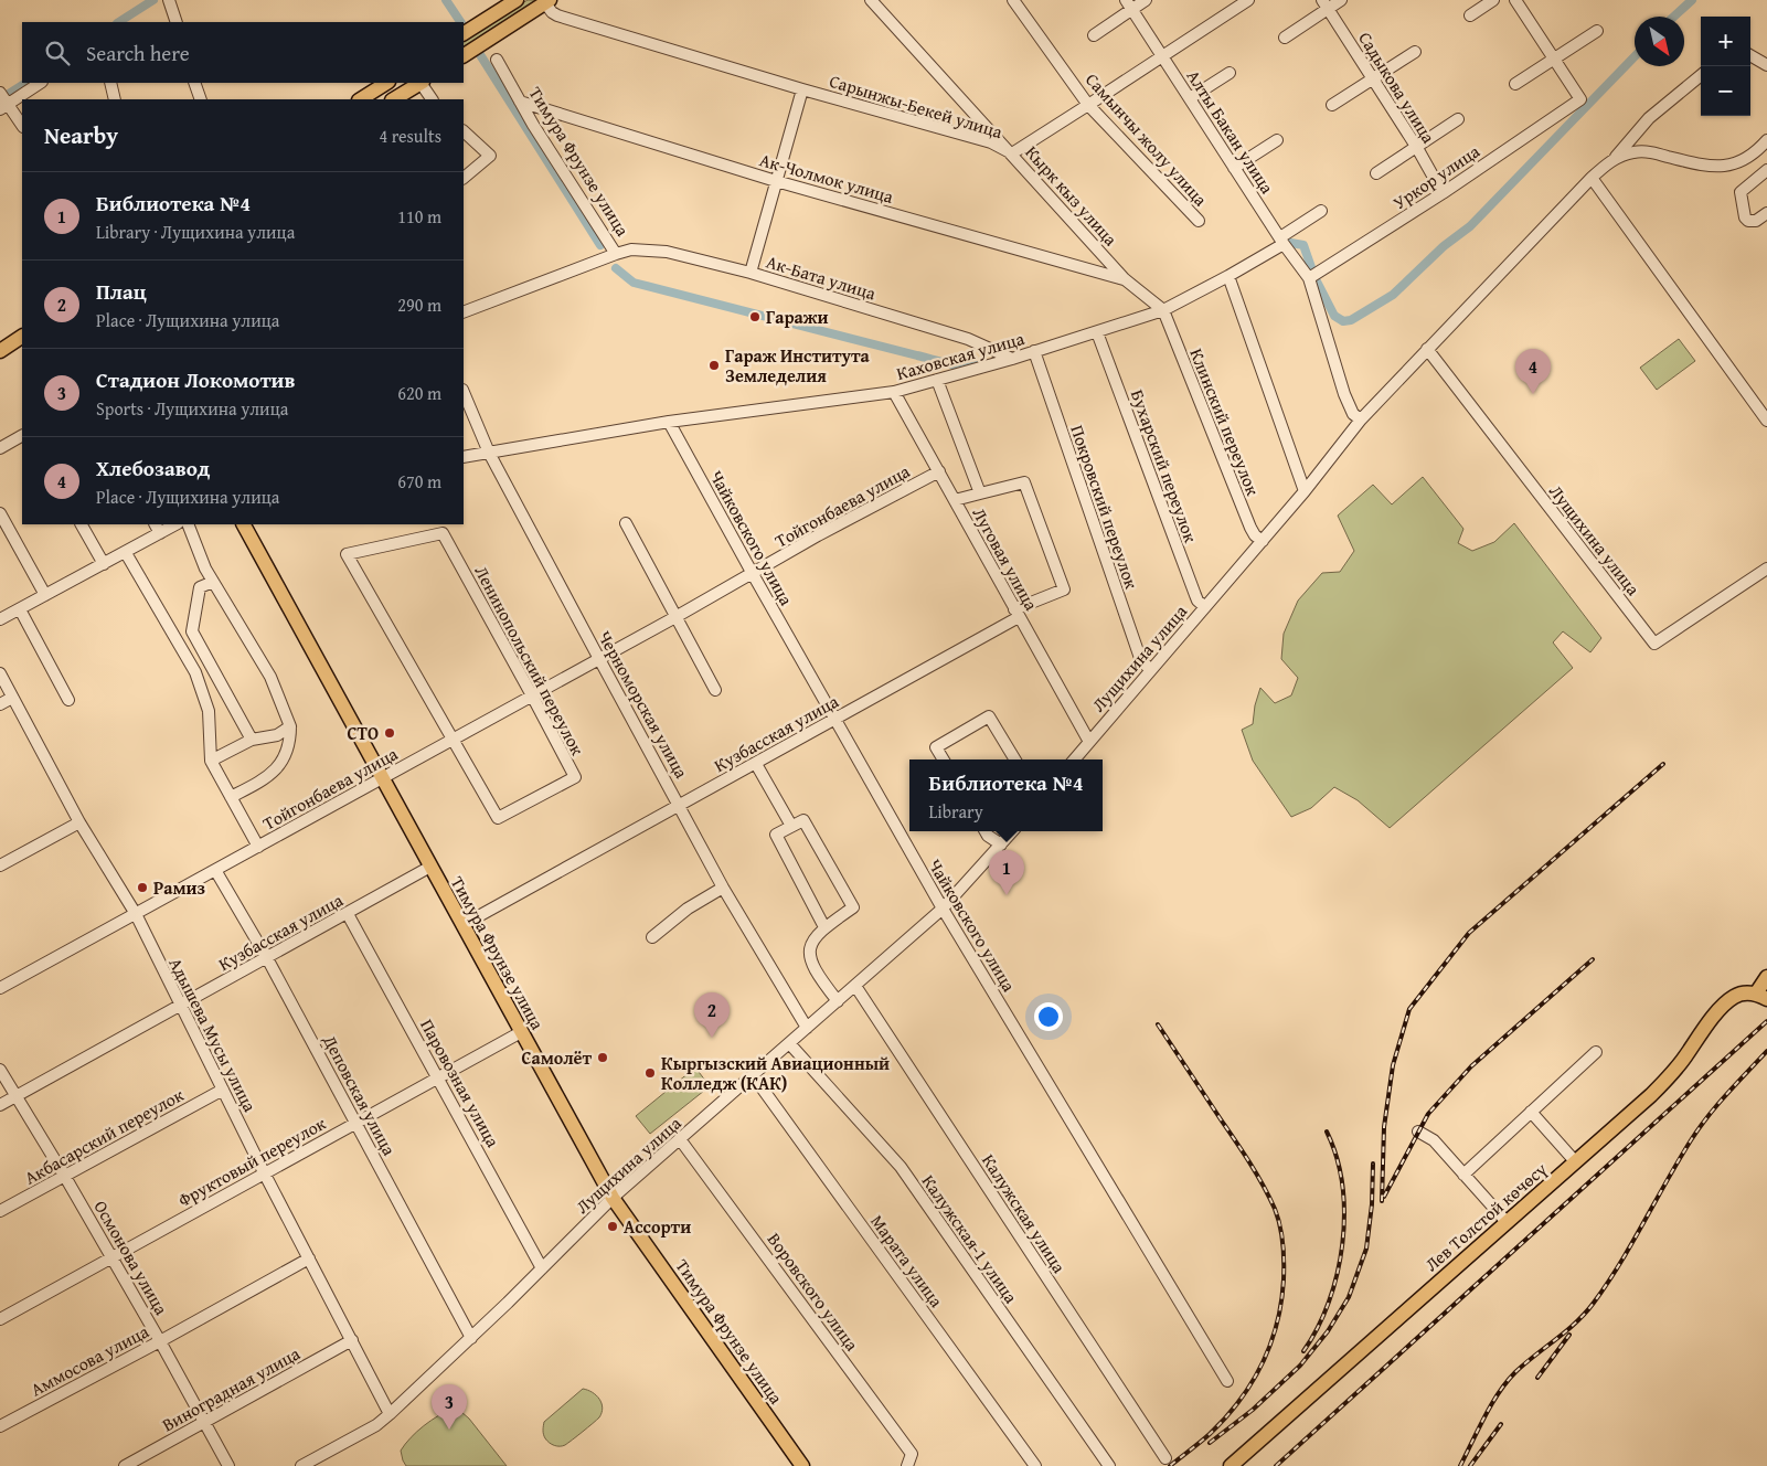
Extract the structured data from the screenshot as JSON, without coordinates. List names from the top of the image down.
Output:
{
  "streets": {
    "main road": ["Тимура Фрунзе улица", "Лев Толстой көчөсү"],
    "street": [
      "Садыкова улица",
      "Сарынжы-Бекей улица",
      "Алты Бакан улица",
      "Самынчы жолу улица",
      "Уркор улица",
      "Ак-Чолмок улица",
      "Кырк кыз улица",
      "Ак-Бата улица",
      "Каховская улица",
      "Клинский переулок",
      "Бухарский переулок",
      "Тойгонбаева улица",
      "Покровский переулок",
      "Чайковского улица",
      "Лущихина улица",
      "Луговая улица",
      "Ленинопольский переулок",
      "Черноморская улица",
      "Кузбасская улица",
      "Адышева Мусы улица",
      "Паровозная улица",
      "Деповская улица",
      "Акбасарский переулок",
      "Фруктовый переулок",
      "Калужская улица",
      "Калужская-1 улица",
      "Осмонова улица",
      "Марата улица",
      "Воровского улица",
      "Аммосова улица",
      "Виноградная улица"
    ]
  },
  "crossings": [
    ["Садыкова улица", "Уркор улица"],
    ["Сарынжы-Бекей улица", "Алты Бакан улица"],
    ["Сарынжы-Бекей улица", "Самынчы жолу улица"],
    ["Сарынжы-Бекей улица", "Кырк кыз улица"],
    ["Алты Бакан улица", "Уркор улица"],
    ["Алты Бакан улица", "Каховская улица"],
    ["Тимура Фрунзе улица", "Ак-Чолмок улица"],
    ["Тимура Фрунзе улица", "Ак-Бата улица"],
    ["Тимура Фрунзе улица", "Тойгонбаева улица"],
    ["Тимура Фрунзе улица", "Лущихина улица"],
    ["Тимура Фрунзе улица", "Кузбасская улица"],
    ["Тимура Фрунзе улица", "Фруктовый переулок"],
    ["Ак-Чолмок улица", "Кырк кыз улица"],
    ["Кырк кыз улица", "Каховская улица"],
    ["Кырк кыз улица", "Клинский переулок"],
    ["Ак-Бата улица", "Каховская улица"],
    ["Каховская улица", "Клинский переулок"],
    ["Каховская улица", "Бухарский переулок"],
    ["Каховская улица", "Покровский переулок"],
    ["Каховская улица", "Чайковского улица"],
    ["Каховская улица", "Луговая улица"],
    ["Каховская улица", "Черноморская улица"],
    ["Клинский переулок", "Лущихина улица"],
    ["Бухарский переулок", "Лущихина улица"],
    ["Тойгонбаева улица", "Чайковского улица"],
    ["Тойгонбаева улица", "Луговая улица"],
    ["Тойгонбаева улица", "Ленинопольский переулок"],
    ["Тойгонбаева улица", "Черноморская улица"],
    ["Тойгонбаева улица", "Адышева Мусы улица"],
    ["Тойгонбаева улица", "Деповская улица"],
    ["Покровский переулок", "Лущихина улица"],
    ["Чайковского улица", "Лущихина улица"],
    ["Чайковского улица", "Кузбасская улица"],
    ["Лущихина улица", "Луговая улица"],
    ["Лущихина улица", "Черноморская улица"],
    ["Лущихина улица", "Адышева Мусы улица"],
    ["Лущихина улица", "Паровозная улица"],
    ["Лущихина улица", "Деповская улица"],
    ["Лущихина улица", "Калужская улица"],
    ["Лущихина улица", "Калужская-1 улица"],
    ["Лущихина улица", "Марата улица"],
    ["Лущихина улица", "Воровского улица"],
    ["Луговая улица", "Кузбасская улица"],
    ["Черноморская улица", "Кузбасская улица"],
    ["Кузбасская улица", "Адышева Мусы улица"],
    ["Кузбасская улица", "Паровозная улица"],
    ["Кузбасская улица", "Деповская улица"],
    ["Кузбасская улица", "Осмонова улица"],
    ["Адышева Мусы улица", "Акбасарский переулок"],
    ["Адышева Мусы улица", "Фруктовый переулок"],
    ["Адышева Мусы улица", "Аммосова улица"],
    ["Адышева Мусы улица", "Виноградная улица"],
    ["Паровозная улица", "Фруктовый переулок"],
    ["Деповская улица", "Фруктовый переулок"],
    ["Акбасарский переулок", "Осмонова улица"],
    ["Фруктовый переулок", "Осмонова улица"],
    ["Осмонова улица", "Аммосова улица"],
    ["Осмонова улица", "Виноградная улица"]
  ],
  "places": [
    "Гаражи",
    "Гараж Института Земледелия",
    "СТО",
    "Рамиз",
    "Самолёт",
    "Кыргызский Авиационный Колледж (КАК)",
    "Ассорти"
  ],
  "north": "bottom right",
  "page": {
    "map_buttons": ["+", "−"],
    "search": "Search here",
    "heading": ["Nearby", "4 results"],
    "list": [
      {
        "mark": "1",
        "name": "Библиотека №4",
        "note": "Library · Лущихина улица",
        "value": "110 m"
      },
      {
        "mark": "2",
        "name": "Плац",
        "note": "Place · Лущихина улица",
        "value": "290 m"
      },
      {
        "mark": "3",
        "name": "Стадион Локомотив",
        "note": "Sports · Лущихина улица",
        "value": "620 m"
      },
      {
        "mark": "4",
        "name": "Хлебозавод",
        "note": "Place · Лущихина улица",
        "value": "670 m"
      }
    ],
    "pins": [
      "4",
      "1",
      "2",
      "3"
    ],
    "popup": ["Библиотека №4", "Library"]
  }
}
